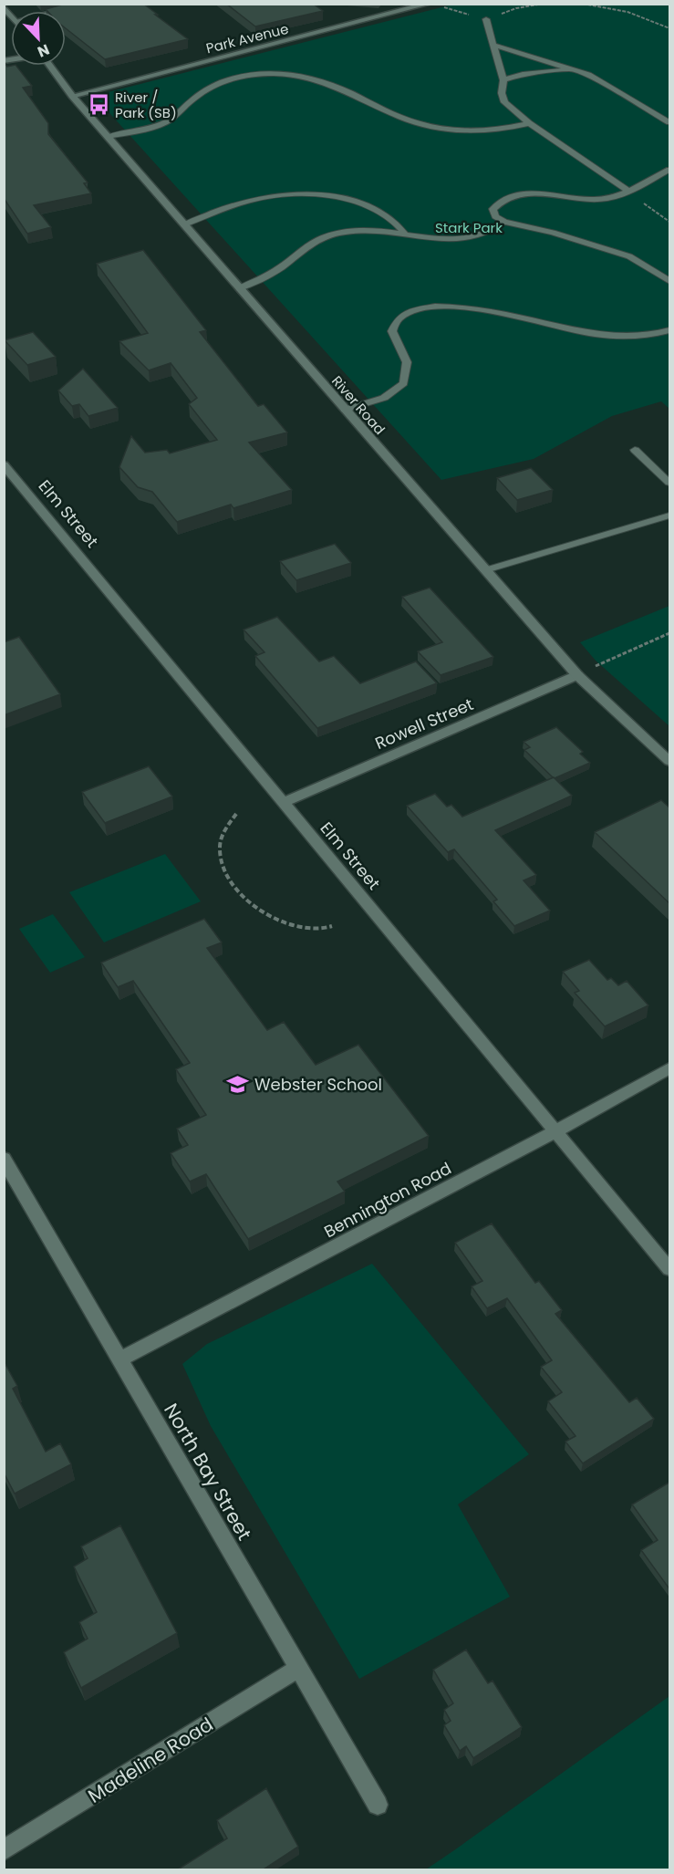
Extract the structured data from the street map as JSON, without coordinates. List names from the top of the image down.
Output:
{
  "streets": {
    "street": [
      "Park Avenue",
      "River Road",
      "Elm Street",
      "Rowell Street",
      "Bennington Road",
      "North Bay Street",
      "Madeline Road"
    ]
  },
  "crossings": [
    ["Park Avenue", "River Road"],
    ["River Road", "Rowell Street"],
    ["Elm Street", "Rowell Street"],
    ["Elm Street", "Bennington Road"],
    ["Bennington Road", "North Bay Street"],
    ["North Bay Street", "Madeline Road"]
  ],
  "parks": ["Stark Park"],
  "places": {
    "bus stop": ["River / Park (SB)"],
    "school or university": ["Webster School"]
  },
  "north": "bottom right"
}
